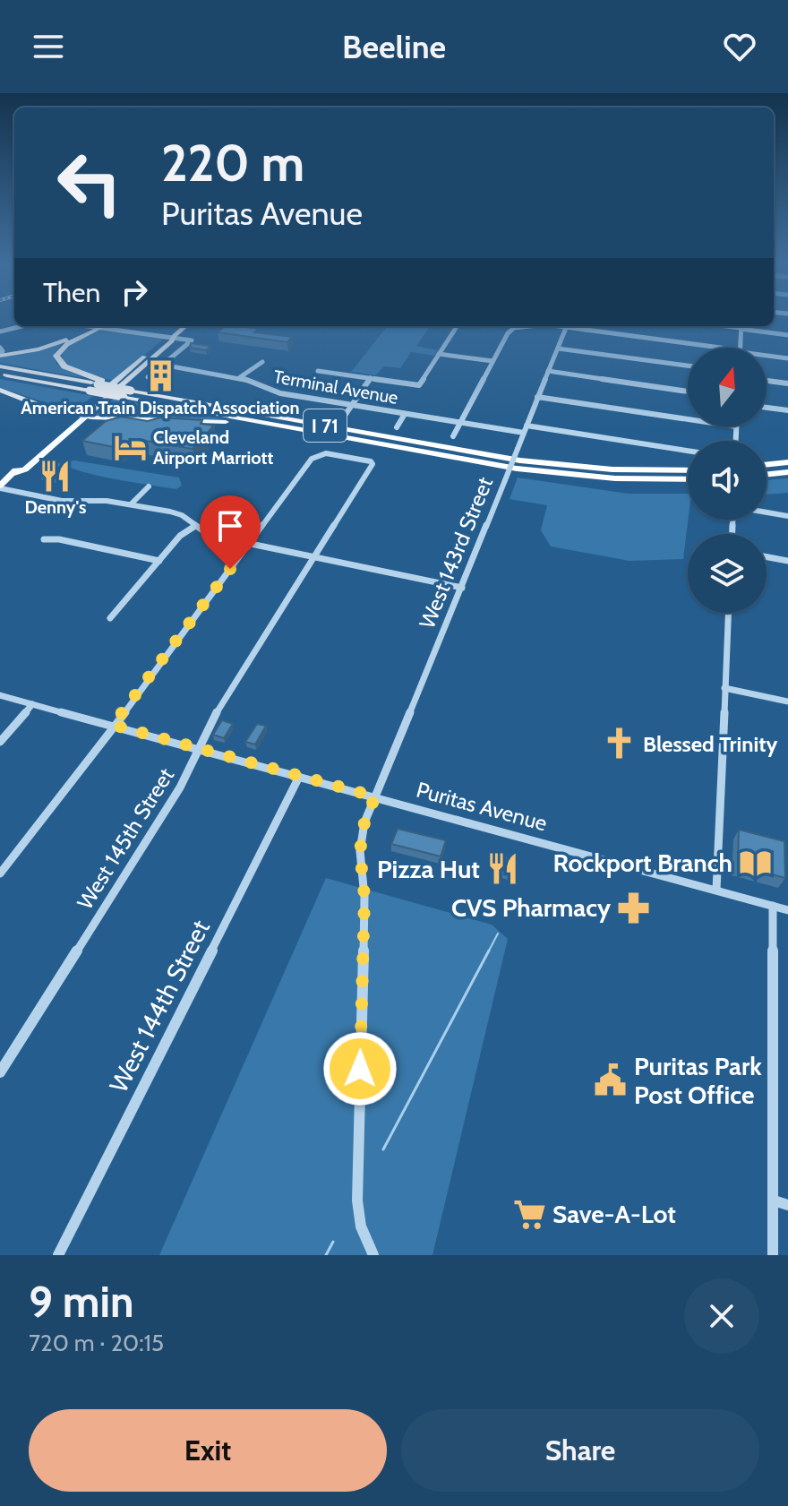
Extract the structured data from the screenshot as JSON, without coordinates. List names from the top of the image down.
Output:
{
  "streets": {
    "highway": ["I 71"],
    "street": [
      "Terminal Avenue",
      "West 143rd Street",
      "Puritas Avenue",
      "West 145th Street",
      "West 144th Street"
    ]
  },
  "crossings": [
    ["Terminal Avenue", "West 143rd Street"],
    ["West 143rd Street", "Puritas Avenue"],
    ["Puritas Avenue", "West 145th Street"],
    ["Puritas Avenue", "West 144th Street"]
  ],
  "places": {
    "building": ["American Train Dispatch Association"],
    "hotel": ["Cleveland Airport Marriott"],
    "restaurant": ["Denny's", "Pizza Hut"],
    "church": ["Blessed Trinity"],
    "library": ["Rockport Branch"],
    "pharmacy": ["CVS Pharmacy"],
    "public building": ["Puritas Park Post Office"],
    "supermarket": ["Save-A-Lot"]
  },
  "north": "top",
  "page": {
    "header": "Beeline",
    "turn": ["220 m", "Puritas Avenue"],
    "then": "Then",
    "heading": ["9 min", "720 m · 20:15"],
    "buttons": ["Exit", "Share"]
  }
}
